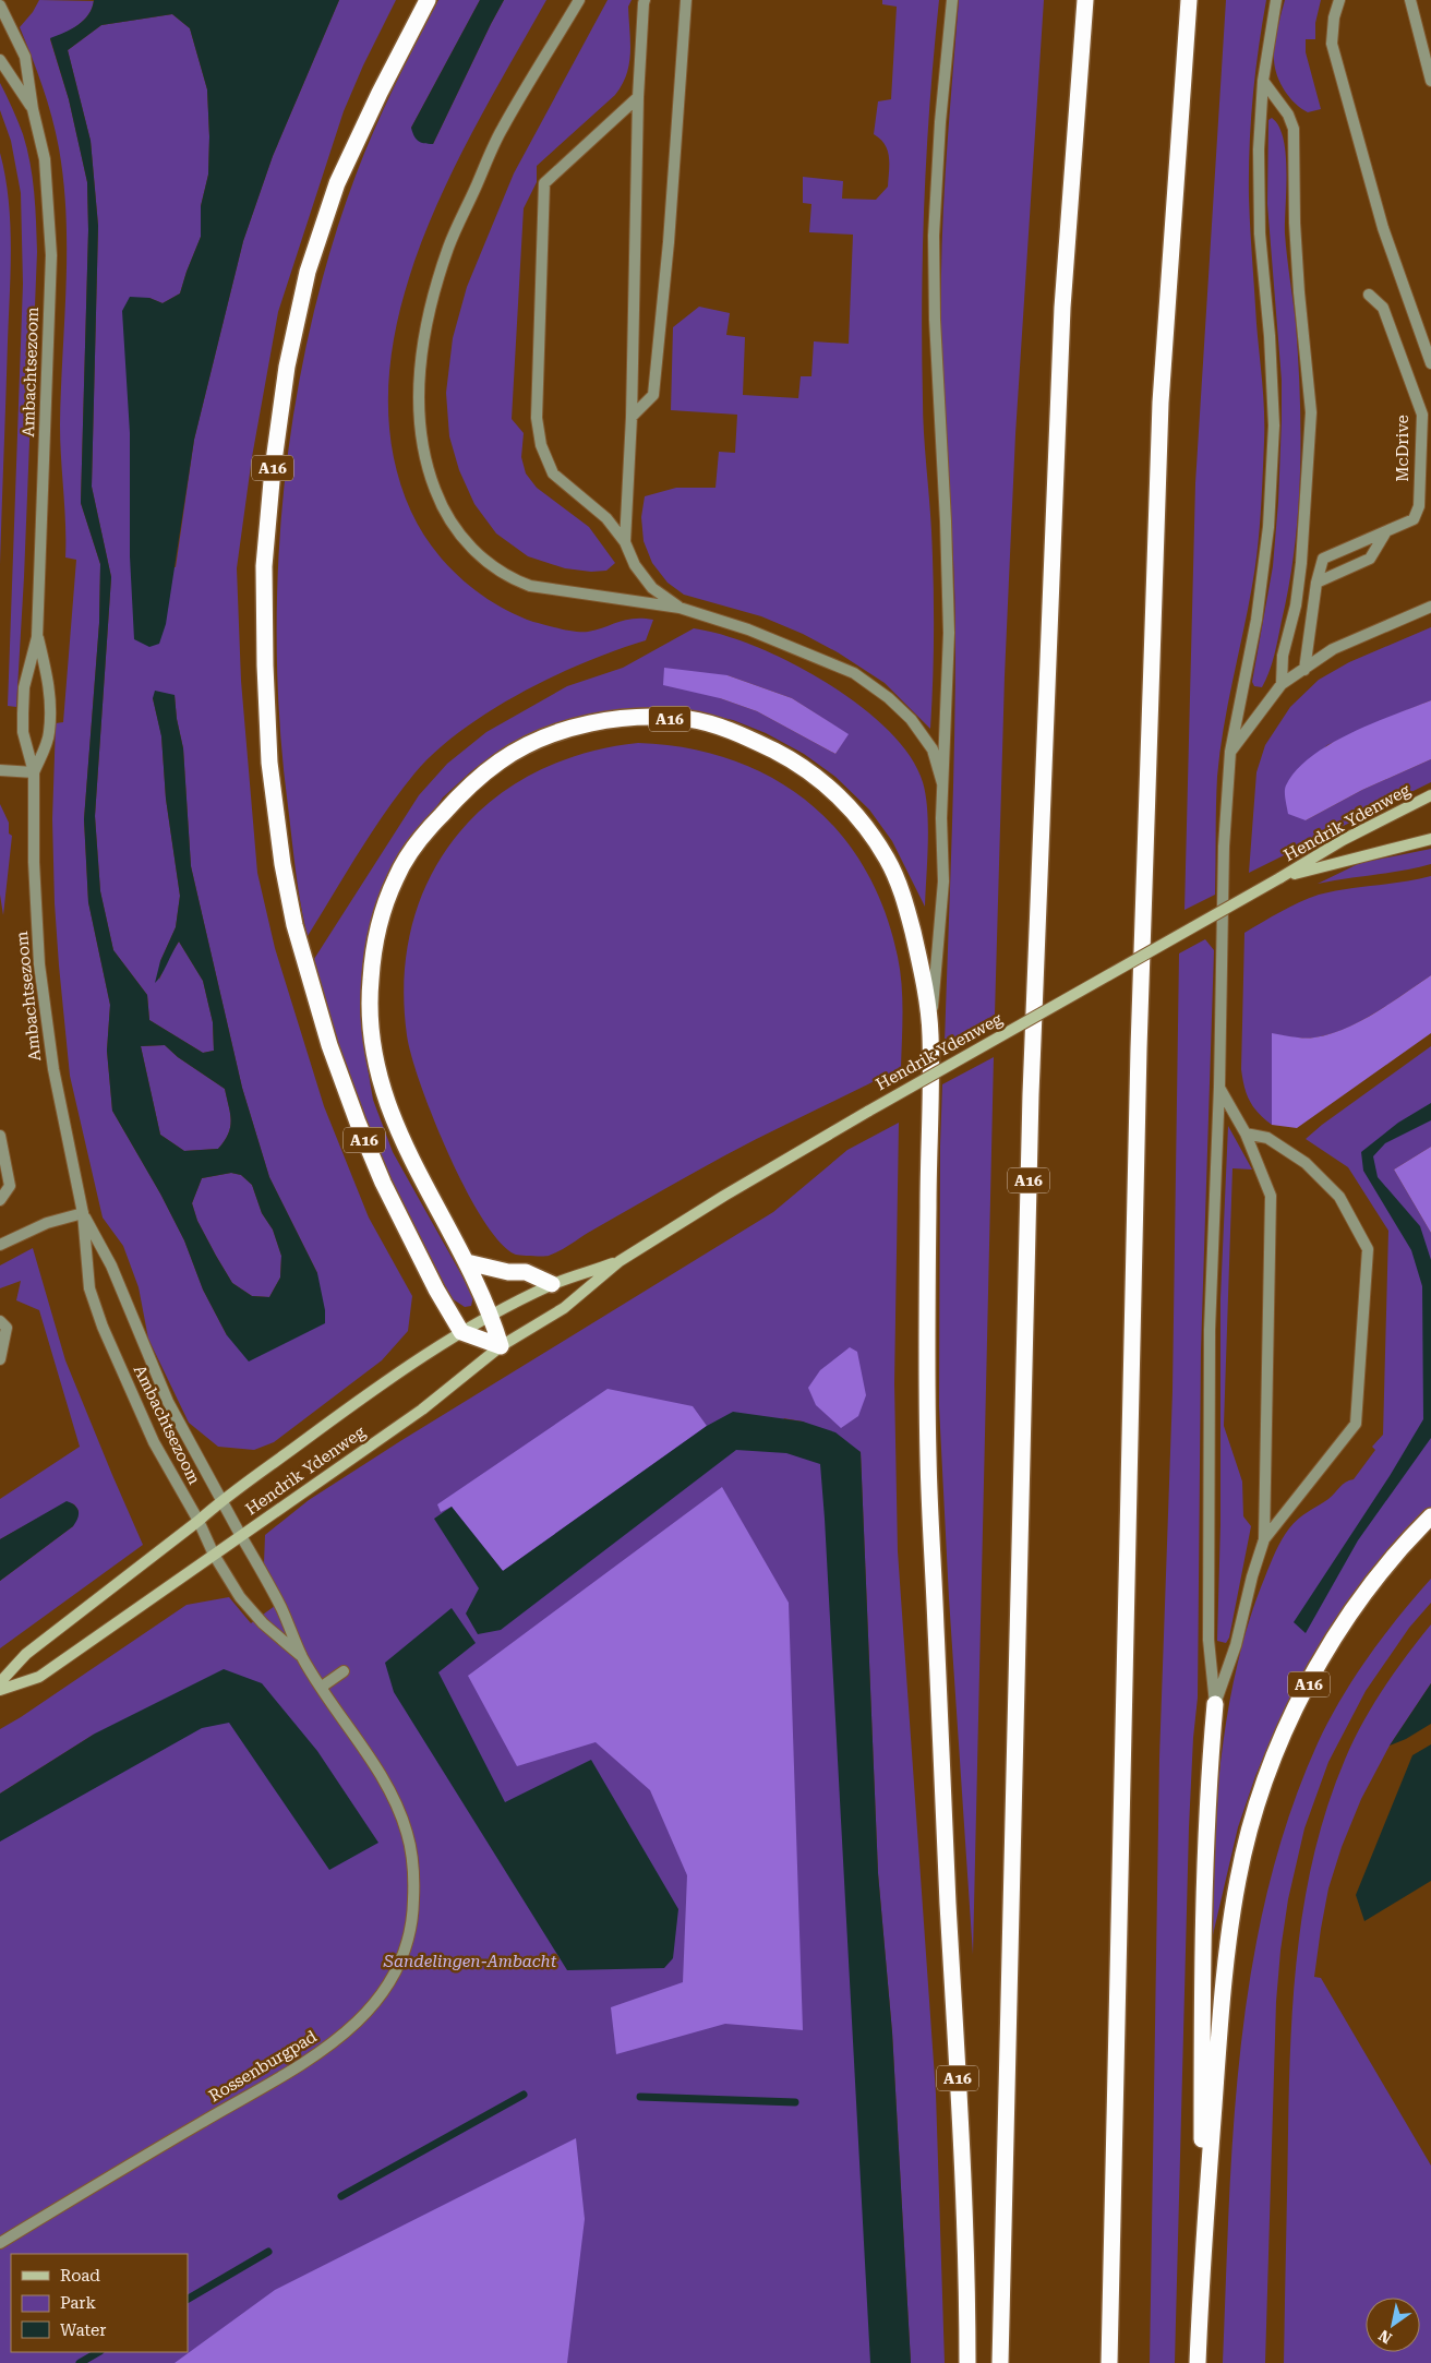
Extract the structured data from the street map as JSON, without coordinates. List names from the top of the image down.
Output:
{
  "streets": {
    "highway": ["A16"],
    "main road": ["Hendrik Ydenweg"],
    "street": ["Ambachtsezoom", "McDrive", "Rossenburgpad"]
  },
  "crossings": [
    ["Ambachtsezoom", "Hendrik Ydenweg"],
    ["Ambachtsezoom", "Rossenburgpad"],
    ["A16", "Hendrik Ydenweg"],
    ["Hendrik Ydenweg", "Rossenburgpad"]
  ],
  "parks": ["Sandelingen-Ambacht"],
  "legend": ["Road", "Park", "Water"],
  "north": "bottom left"
}
